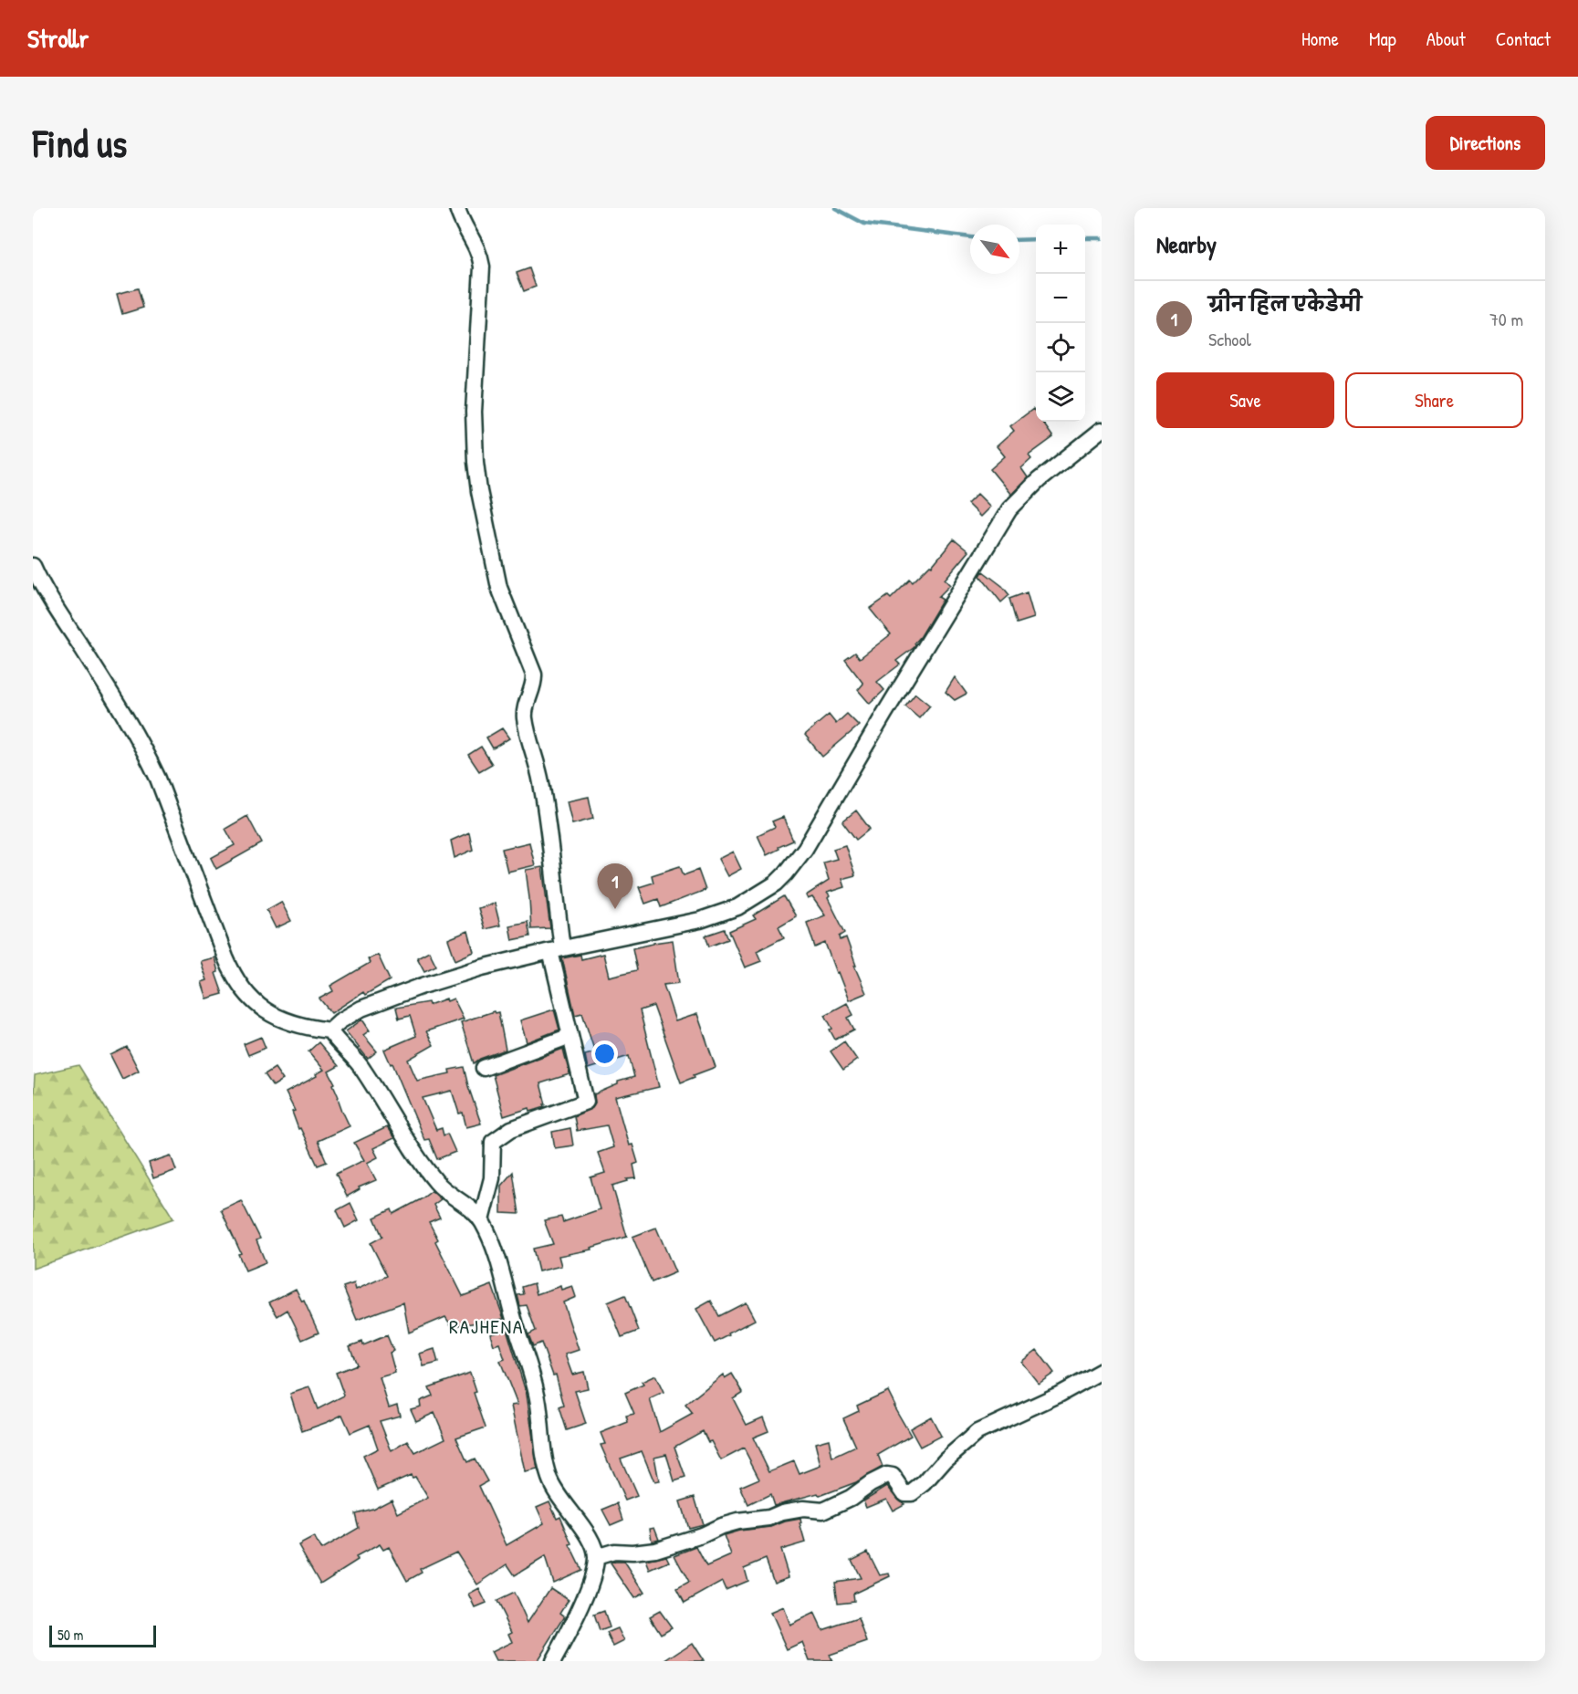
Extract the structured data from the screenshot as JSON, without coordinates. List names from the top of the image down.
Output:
{
  "districts": ["RAJHENA"],
  "scale_bar": "50 m",
  "north": "bottom right",
  "page": {
    "header": "Strollr",
    "nav": [
      "Home",
      "Map",
      "About",
      "Contact"
    ],
    "buttons": [
      "Directions",
      ["Save", "Share"]
    ],
    "title": "Find us",
    "heading": "Nearby",
    "map_buttons": ["+", "−"],
    "list": [
      {
        "mark": "1",
        "name": "ग्रीन हिल एकेडेमी",
        "note": "School",
        "value": "70 m"
      }
    ],
    "pins": "1",
    "scale": "50 m"
  }
}
